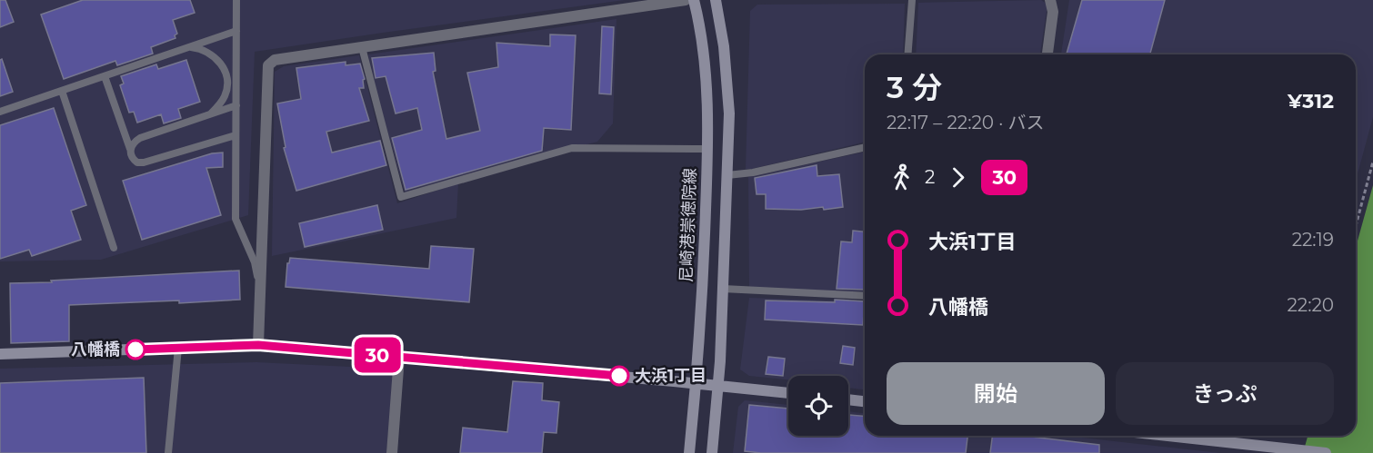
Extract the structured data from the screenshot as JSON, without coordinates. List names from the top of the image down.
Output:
{
  "streets": {
    "street": ["尼崎港崇徳院線"]
  },
  "places": ["八幡橋", "大浜1丁目"],
  "lines": ["bus line 30"],
  "page": {
    "on_map": "30",
    "heading": ["3 分", "22:17 – 22:20 · バス", "¥312"],
    "legs": ["2", "30"],
    "list": [
      {
        "name": "大浜1丁目",
        "value": "22:19"
      },
      {
        "name": "八幡橋",
        "value": "22:20"
      }
    ],
    "buttons": ["開始", "きっぷ"]
  }
}
